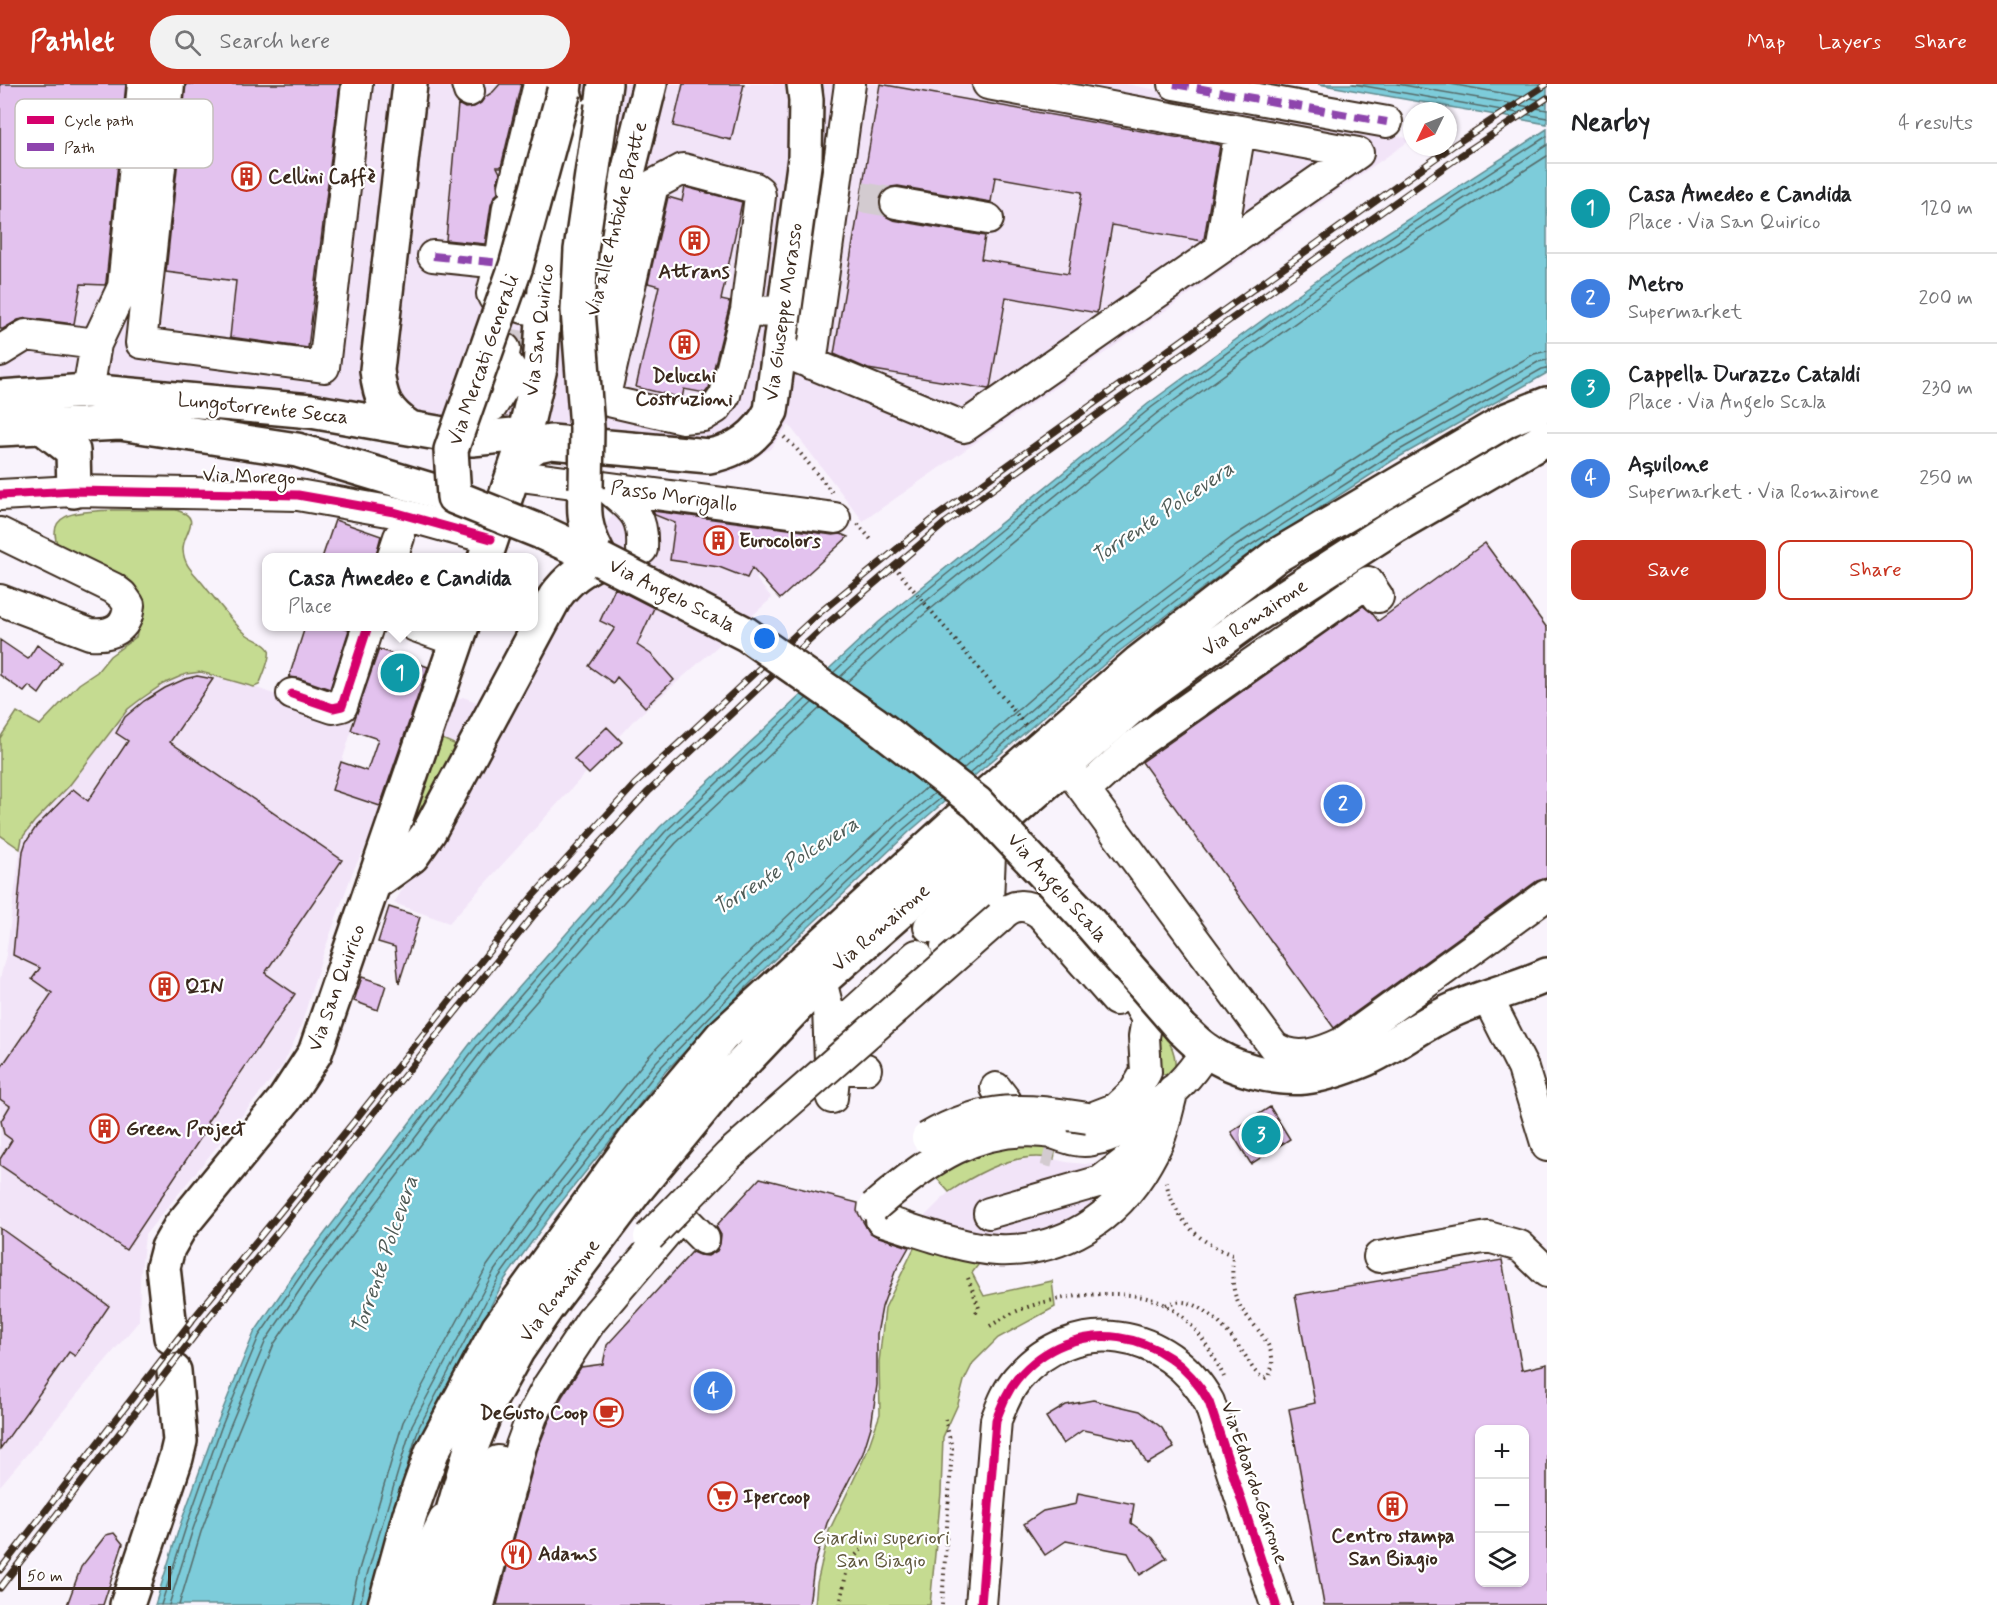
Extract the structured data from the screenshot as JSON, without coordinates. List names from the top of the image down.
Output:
{
  "streets": {
    "main road": [
      "Via alle Antiche Bratte",
      "Via Giuseppe Morasso",
      "Via San Quirico",
      "Via Mercati Generali",
      "Lungotorrente Secca",
      "Via Angelo Scala",
      "Via Romairone"
    ],
    "street": ["Via Morego", "Passo Morigallo", "Via Edoardo Garrone"]
  },
  "crossings": [
    ["Via alle Antiche Bratte", "Passo Morigallo"],
    ["Via alle Antiche Bratte", "Via Angelo Scala"],
    ["Via Giuseppe Morasso", "Via San Quirico"],
    ["Via Giuseppe Morasso", "Lungotorrente Secca"],
    ["Via Giuseppe Morasso", "Passo Morigallo"],
    ["Via San Quirico", "Via Mercati Generali"],
    ["Via San Quirico", "Lungotorrente Secca"],
    ["Via San Quirico", "Via Morego"],
    ["Via San Quirico", "Passo Morigallo"],
    ["Via San Quirico", "Via Angelo Scala"],
    ["Via Mercati Generali", "Via Angelo Scala"],
    ["Lungotorrente Secca", "Passo Morigallo"]
  ],
  "water": ["Torrente Polcevera"],
  "parks": ["Giardini superiori San Biagio"],
  "places": {
    "building": [
      "Cellini Caffè",
      "Attrans",
      "Delucchi Costruzioni",
      "Eurocolors",
      "QIN",
      "Green Project",
      "Centro stampa San Biagio"
    ],
    "cafe": ["DeGusto Coop"],
    "supermarket": ["Ipercoop"],
    "restaurant": ["Adams"]
  },
  "legend": ["Cycle path", "Path"],
  "scale_bar": "50 m",
  "north": "bottom left",
  "page": {
    "header": "Pathlet",
    "search": "Search here",
    "nav": ["Map", "Layers", "Share"],
    "heading": ["Nearby", "4 results"],
    "list": [
      {
        "mark": "1",
        "name": "Casa Amedeo e Candida",
        "note": "Place · Via San Quirico",
        "value": "120 m"
      },
      {
        "mark": "2",
        "name": "Metro",
        "note": "Supermarket",
        "value": "200 m"
      },
      {
        "mark": "3",
        "name": "Cappella Durazzo Cataldi",
        "note": "Place · Via Angelo Scala",
        "value": "230 m"
      },
      {
        "mark": "4",
        "name": "Aquilone",
        "note": "Supermarket · Via Romairone",
        "value": "250 m"
      }
    ],
    "buttons": ["Save", "Share"],
    "popup": ["Casa Amedeo e Candida", "Place"],
    "pins": [
      "1",
      "2",
      "3",
      "4"
    ],
    "map_buttons": ["+", "−"],
    "scale": "50 m"
  }
}
